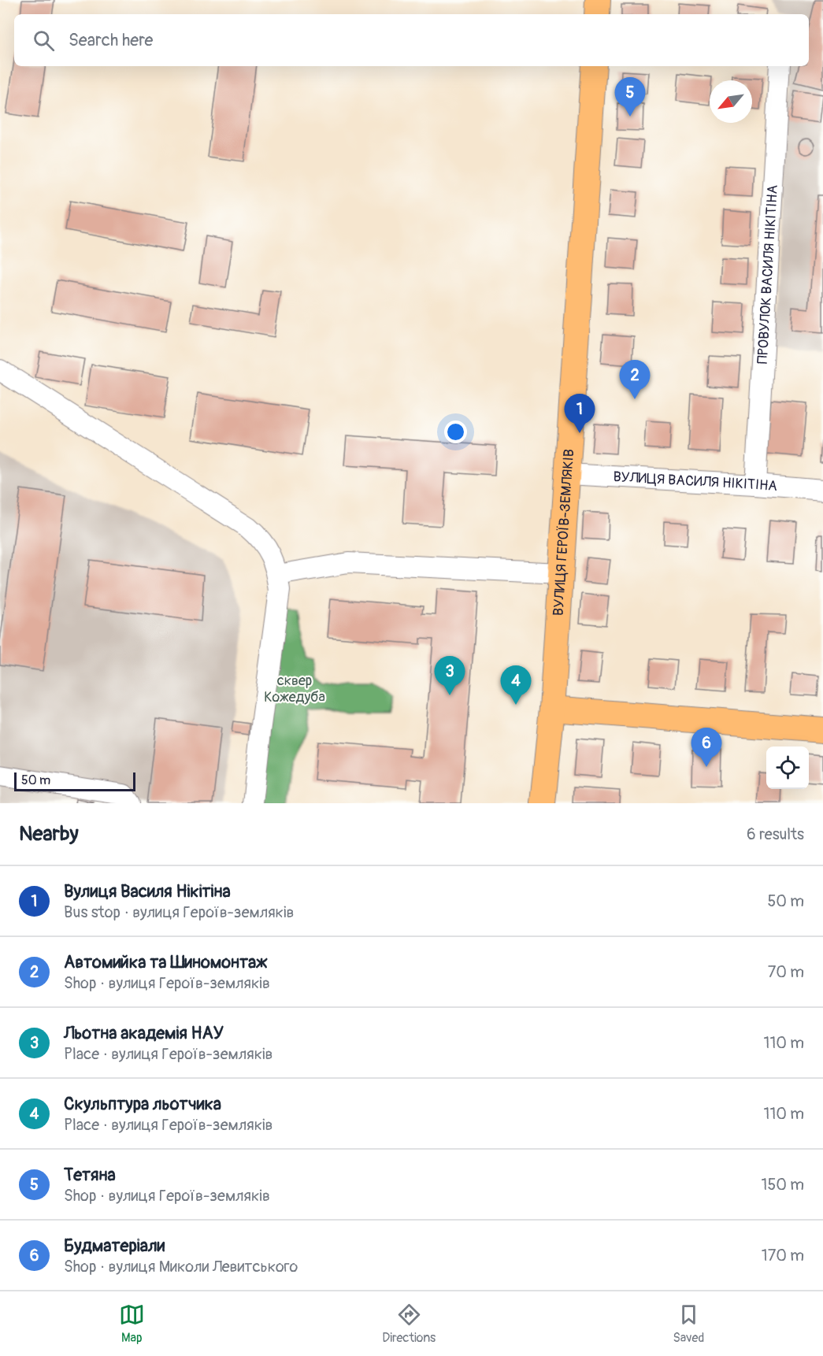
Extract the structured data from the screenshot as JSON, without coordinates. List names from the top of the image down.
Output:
{
  "streets": {
    "main road": ["ВУЛИЦЯ ГЕРОЇВ-ЗЕМЛЯКІВ"],
    "street": ["ПРОВУЛОК ВАСИЛЯ НІКІТІНА", "ВУЛИЦЯ ВАСИЛЯ НІКІТІНА"]
  },
  "crossings": [
    ["ПРОВУЛОК ВАСИЛЯ НІКІТІНА", "ВУЛИЦЯ ВАСИЛЯ НІКІТІНА"],
    ["ВУЛИЦЯ ВАСИЛЯ НІКІТІНА", "ВУЛИЦЯ ГЕРОЇВ-ЗЕМЛЯКІВ"]
  ],
  "parks": ["сквер Кожедуба"],
  "scale_bar": "50 m",
  "north": "bottom left",
  "page": {
    "search": "Search here",
    "pins": [
      "5",
      "2",
      "1",
      "3",
      "4",
      "6"
    ],
    "scale": "50 m",
    "heading": ["Nearby", "6 results"],
    "list": [
      {
        "mark": "1",
        "name": "Вулиця Василя Нікітіна",
        "note": "Bus stop · вулиця Героїв-земляків",
        "value": "50 m"
      },
      {
        "mark": "2",
        "name": "Автомийка та Шиномонтаж",
        "note": "Shop · вулиця Героїв-земляків",
        "value": "70 m"
      },
      {
        "mark": "3",
        "name": "Льотна академія НАУ",
        "note": "Place · вулиця Героїв-земляків",
        "value": "110 m"
      },
      {
        "mark": "4",
        "name": "Скульптура льотчика",
        "note": "Place · вулиця Героїв-земляків",
        "value": "110 m"
      },
      {
        "mark": "5",
        "name": "Тетяна",
        "note": "Shop · вулиця Героїв-земляків",
        "value": "150 m"
      },
      {
        "mark": "6",
        "name": "Будматеріали",
        "note": "Shop · вулиця Миколи Левитського",
        "value": "170 m"
      }
    ],
    "nav": ["Map", "Directions", "Saved"]
  }
}
